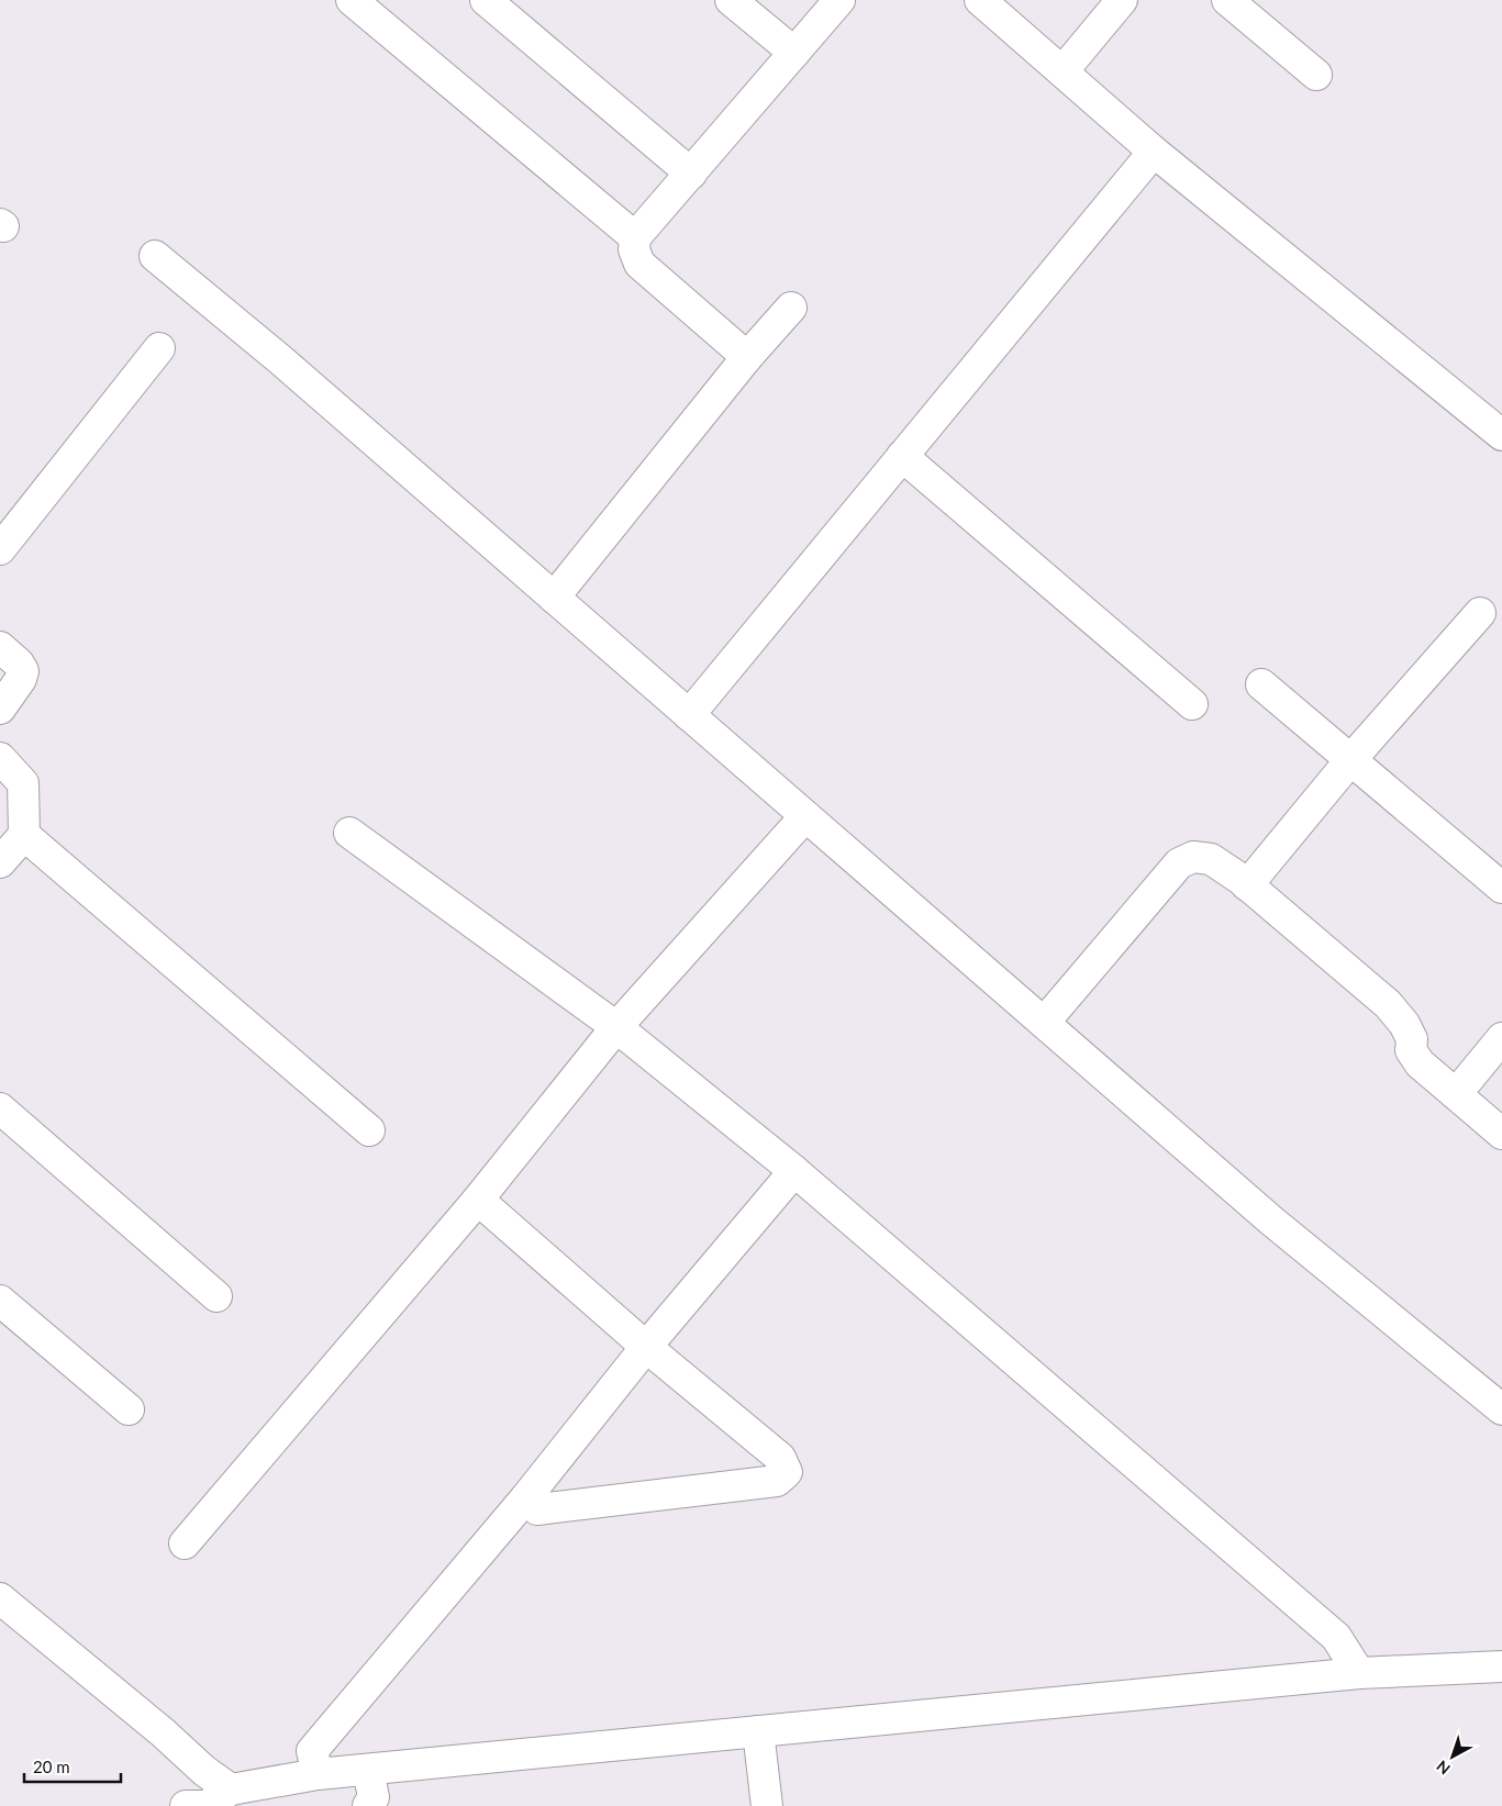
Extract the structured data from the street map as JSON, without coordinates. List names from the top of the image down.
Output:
{
  "scale_bar": "20 m",
  "north": "bottom left"
}
